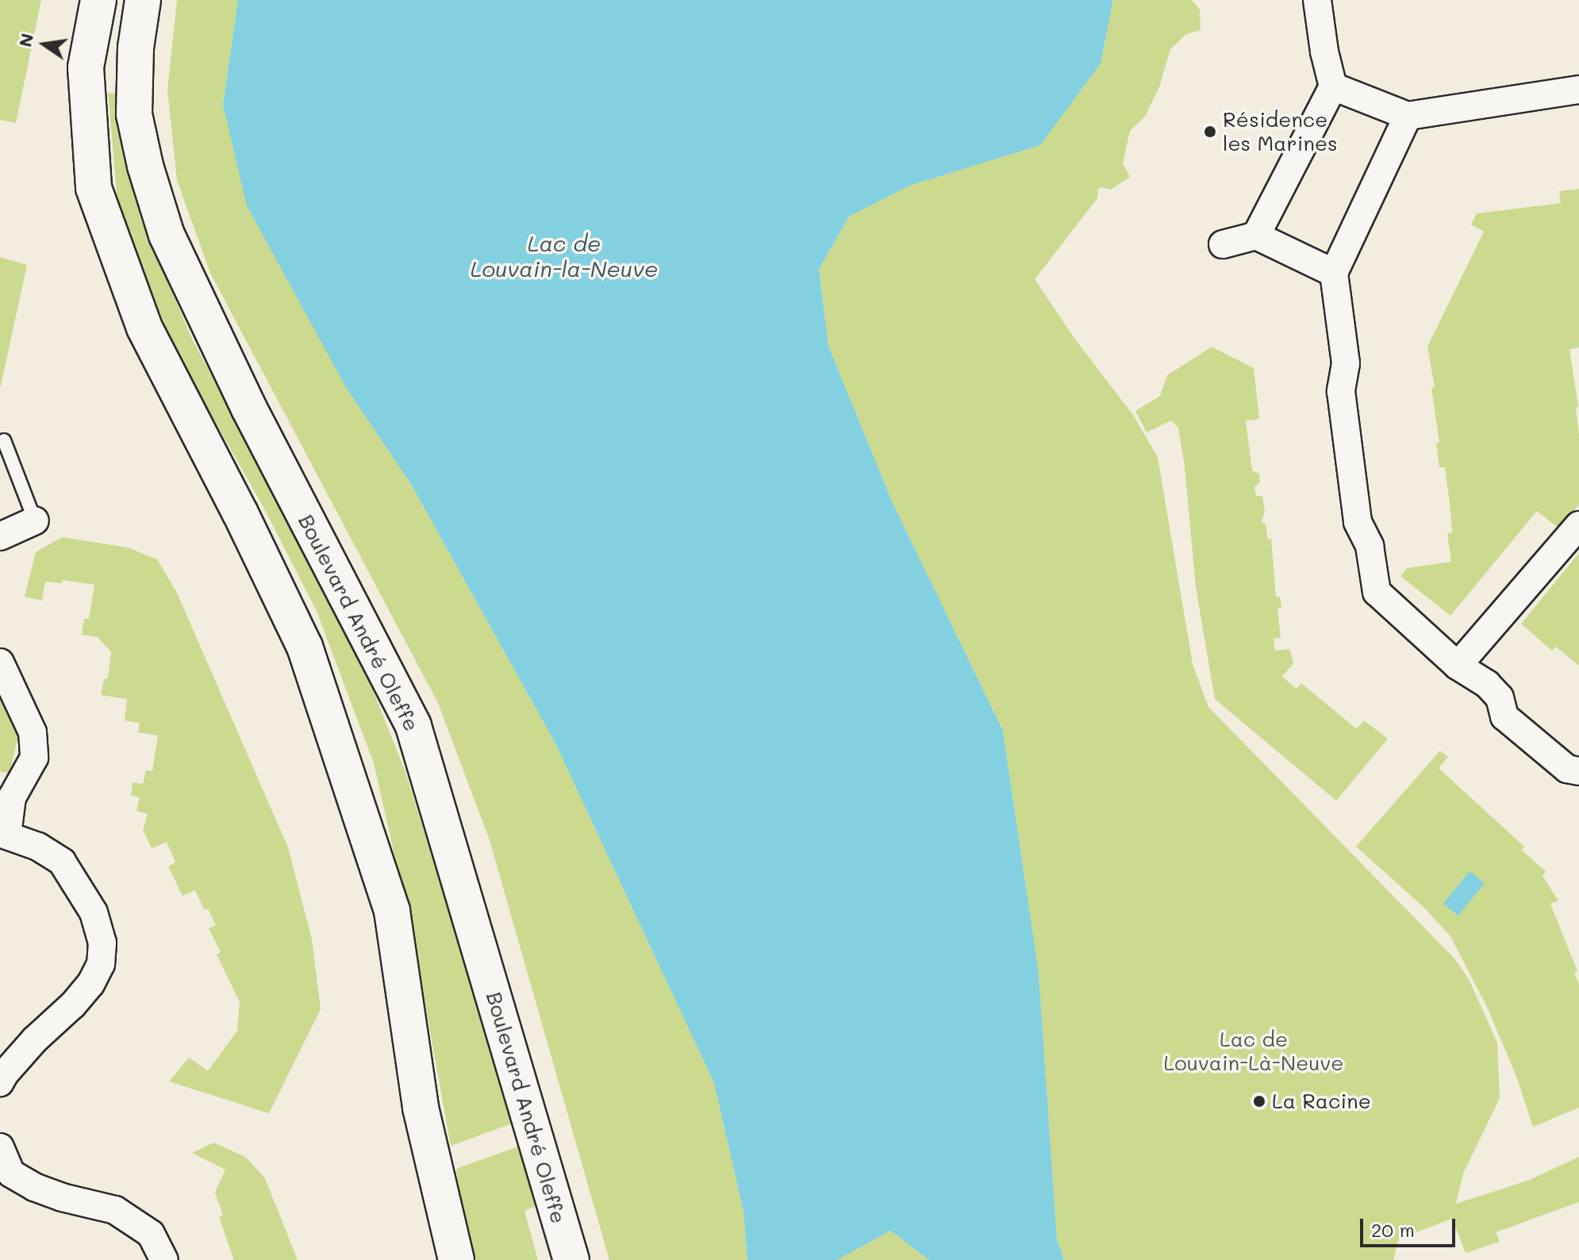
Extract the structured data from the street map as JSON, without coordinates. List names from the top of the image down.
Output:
{
  "streets": {
    "main road": ["Boulevard André Oleffe"]
  },
  "water": ["Lac de Louvain-la-Neuve"],
  "parks": ["Lac de Louvain-Là-Neuve"],
  "places": ["Résidence les Marines", "La Racine"],
  "scale_bar": "20 m",
  "north": "left"
}
